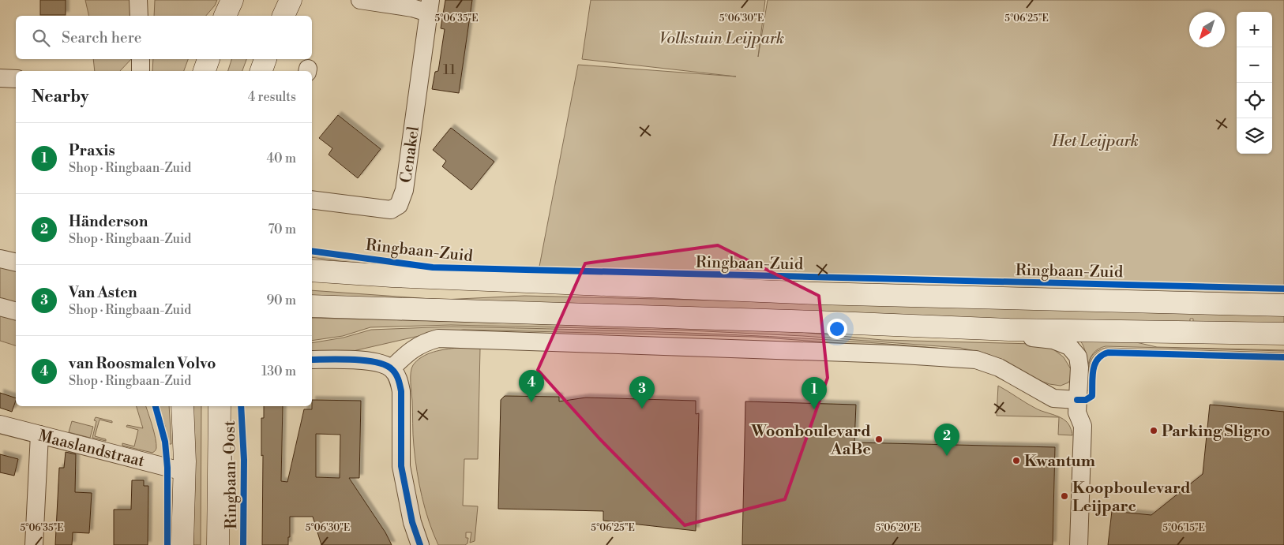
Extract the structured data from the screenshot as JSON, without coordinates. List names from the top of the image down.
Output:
{
  "streets": {
    "main road": ["Ringbaan-Zuid", "Ringbaan-Oost"],
    "street": ["Cenakel", "Maaslandstraat"]
  },
  "parks": ["Volkstuin Leijpark", "Het Leijpark"],
  "places": [
    "Parking Sligro",
    "Woonboulevard AaBe",
    "Kwantum",
    "Koopboulevard Leijparc"
  ],
  "house_numbers": ["11"],
  "north": "bottom left",
  "page": {
    "map_buttons": ["+", "−"],
    "search": "Search here",
    "heading": ["Nearby", "4 results"],
    "list": [
      {
        "mark": "1",
        "name": "Praxis",
        "note": "Shop · Ringbaan-Zuid",
        "value": "40 m"
      },
      {
        "mark": "2",
        "name": "Händerson",
        "note": "Shop · Ringbaan-Zuid",
        "value": "70 m"
      },
      {
        "mark": "3",
        "name": "Van Asten",
        "note": "Shop · Ringbaan-Zuid",
        "value": "90 m"
      },
      {
        "mark": "4",
        "name": "van Roosmalen Volvo",
        "note": "Shop · Ringbaan-Zuid",
        "value": "130 m"
      }
    ],
    "pins": [
      "4",
      "3",
      "1",
      "2"
    ]
  },
  "coordinates": [
    "5°06'35\"E",
    "5°06'30\"E",
    "5°06'25\"E",
    "5°06'20\"E",
    "5°06'15\"E"
  ]
}
